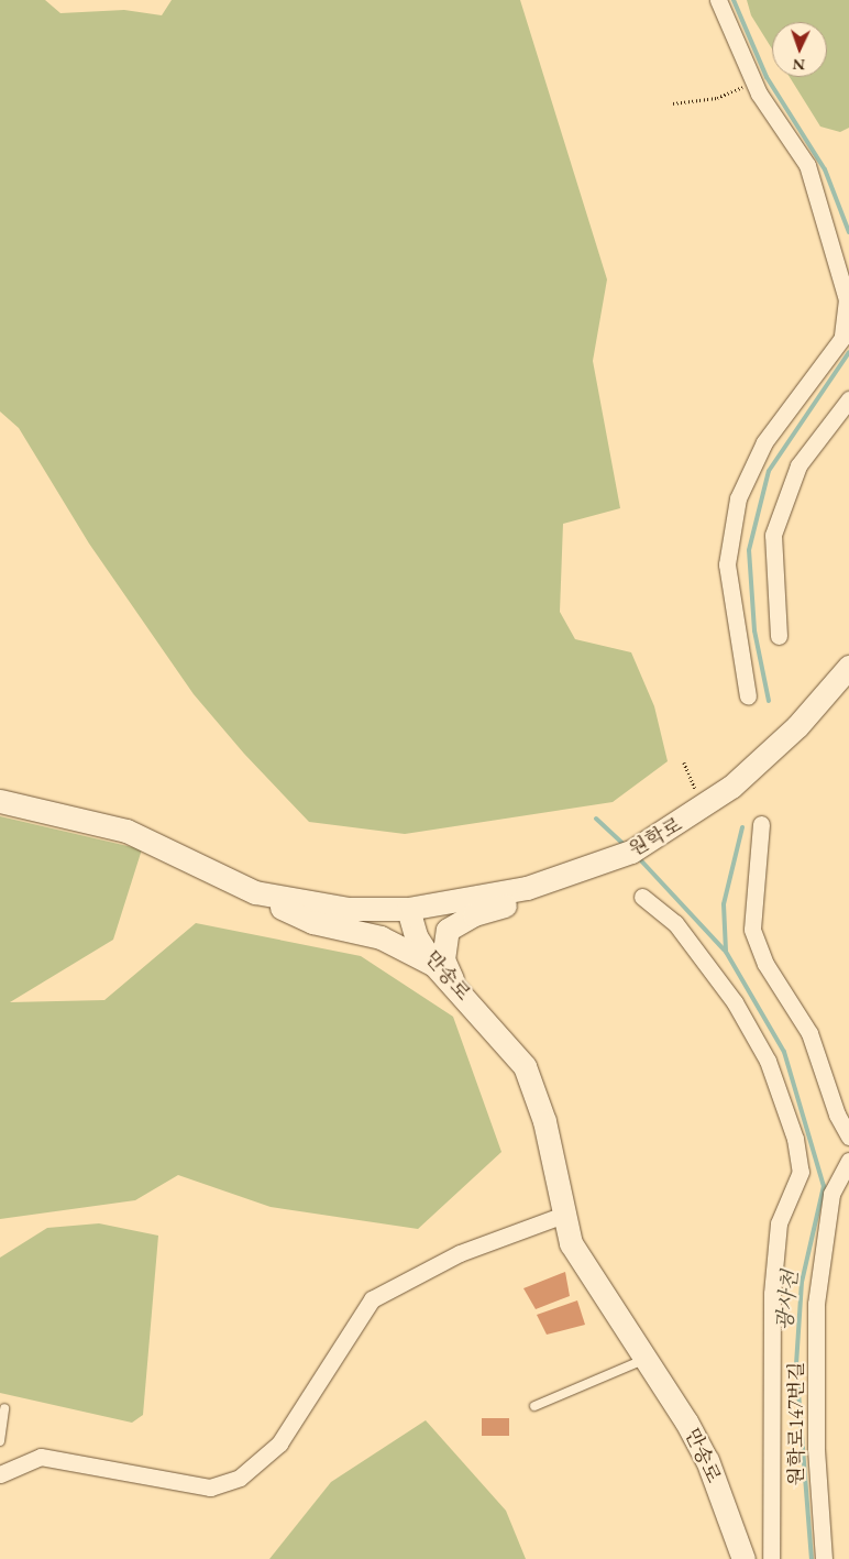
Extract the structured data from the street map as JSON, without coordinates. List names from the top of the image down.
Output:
{
  "streets": {
    "street": ["원학로", "만송로", "원학로147번길"]
  },
  "crossings": [
    ["원학로", "만송로"]
  ],
  "water": ["광사천"],
  "north": "bottom"
}
